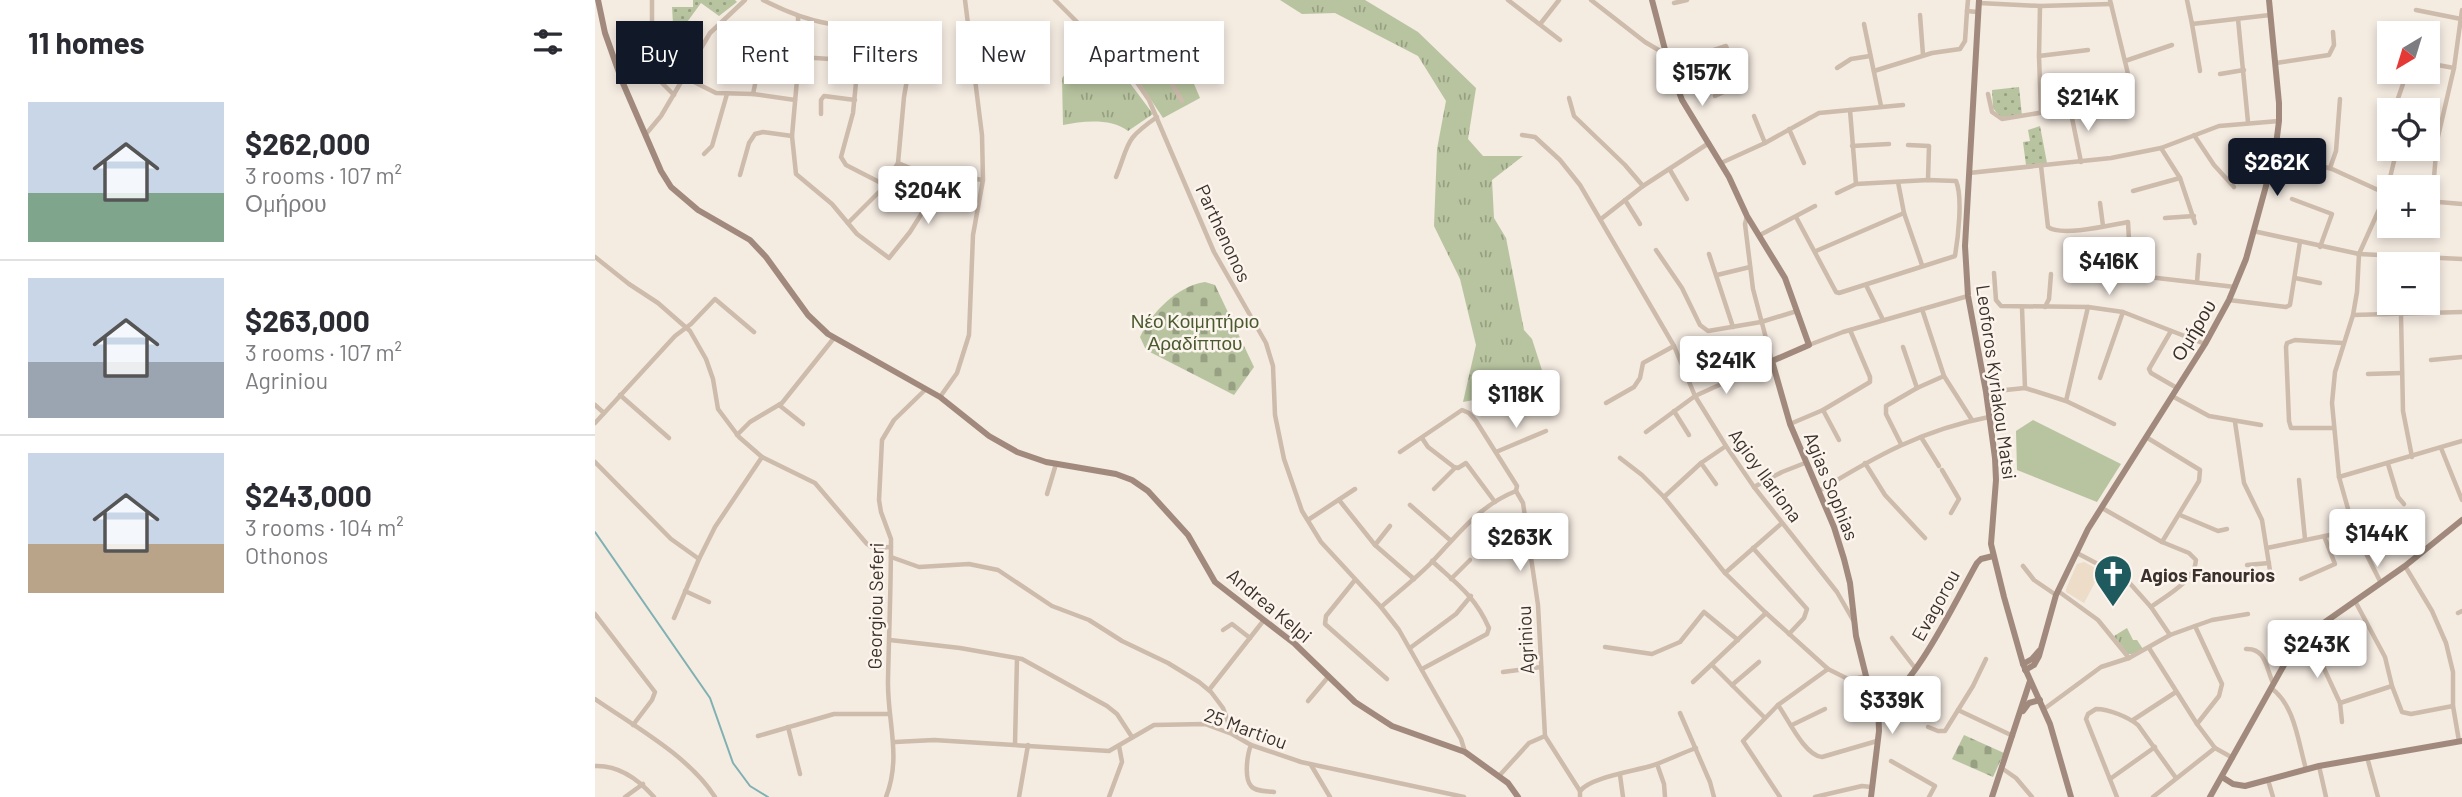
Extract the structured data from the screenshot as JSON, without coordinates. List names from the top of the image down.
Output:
{
  "streets": {
    "street": [
      "Parthenonos",
      "Ομήρου",
      "Leoforos Kyriakou Matsi",
      "Agioy Ilariona",
      "Agias Sophias",
      "Andrea Kelpi",
      "Evagorou",
      "Georgiou Seferi",
      "Agriniou",
      "25 Martiou"
    ]
  },
  "crossings": [
    ["Parthenonos", "Andrea Kelpi"],
    ["Ομήρου", "Leoforos Kyriakou Matsi"],
    ["Leoforos Kyriakou Matsi", "Evagorou"],
    ["Agioy Ilariona", "Agias Sophias"],
    ["Agias Sophias", "Evagorou"],
    ["Andrea Kelpi", "Georgiou Seferi"],
    ["Georgiou Seferi", "25 Martiou"]
  ],
  "parks": ["Νέο Κοιμητήριο Αραδίππου"],
  "places": {
    "church": ["Agios Fanourios"]
  },
  "north": "bottom left",
  "page": {
    "heading": "11 homes",
    "map_buttons": ["+", "−"],
    "chip": [
      "Buy",
      "Rent",
      "Filters",
      "New",
      "Apartment"
    ],
    "price": [
      "$157K",
      "$214K",
      "$262K",
      "$204K",
      "$416K",
      "$241K",
      "$118K",
      "$144K",
      "$263K",
      "$243K",
      "$339K"
    ],
    "list": [
      {
        "name": "$262,000",
        "note": "3 rooms · 107 m² · Ομήρου"
      },
      {
        "name": "$263,000",
        "note": "3 rooms · 107 m² · Agriniou"
      },
      {
        "name": "$243,000",
        "note": "3 rooms · 104 m² · Othonos"
      }
    ]
  }
}
